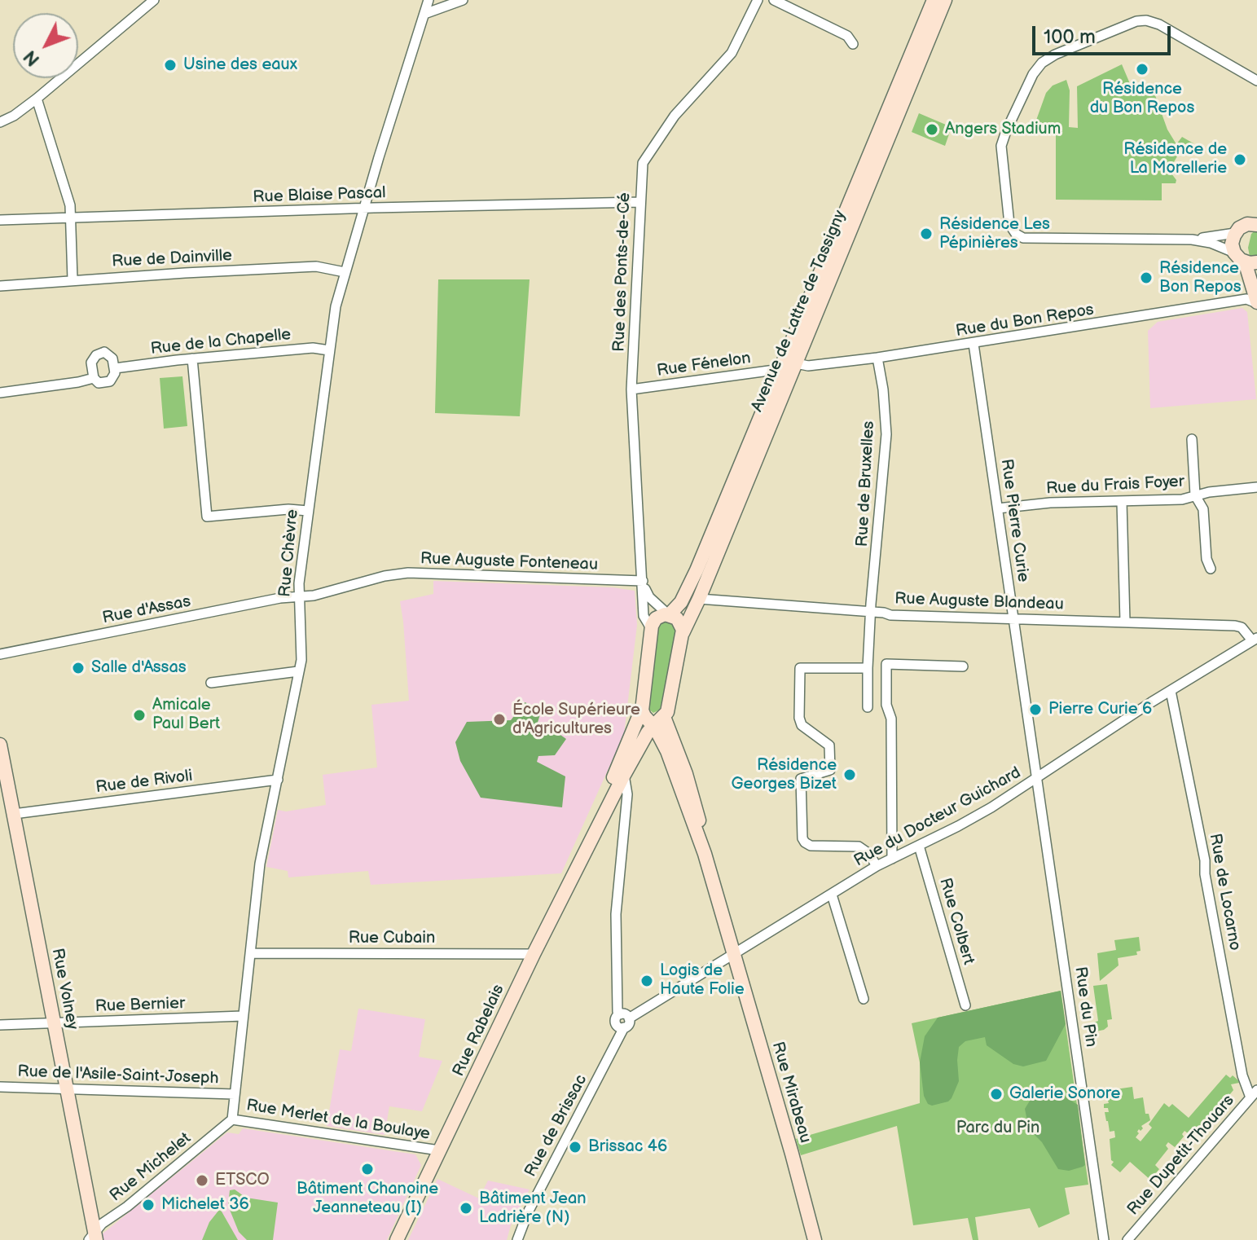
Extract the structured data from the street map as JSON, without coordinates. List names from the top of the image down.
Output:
{
  "streets": {
    "street": [
      "Rue Blaise Pascal",
      "Rue de Dainville",
      "Rue des Ponts-de-Cé",
      "Avenue de Lattre de Tassigny",
      "Rue du Bon Repos",
      "Rue de la Chapelle",
      "Rue Fénelon",
      "Rue de Bruxelles",
      "Rue du Frais Foyer",
      "Rue Pierre Curie",
      "Rue Chèvre",
      "Rue Auguste Fonteneau",
      "Rue Auguste Blandeau",
      "Rue d'Assas",
      "Rue de Rivoli",
      "Rue du Docteur Guichard",
      "Rue de Locarno",
      "Rue Colbert",
      "Rue Cubain",
      "Rue Volney",
      "Rue Bernier",
      "Rue du Pin",
      "Rue Rabelais",
      "Rue de l'Asile-Saint-Joseph",
      "Rue Mirabeau",
      "Rue Merlet de la Boulaye",
      "Rue de Brissac",
      "Rue Dupetit-Thouars",
      "Rue Michelet"
    ]
  },
  "crossings": [
    ["Rue Blaise Pascal", "Rue des Ponts-de-Cé"],
    ["Rue Blaise Pascal", "Rue Chèvre"],
    ["Rue de Dainville", "Rue Chèvre"],
    ["Rue des Ponts-de-Cé", "Avenue de Lattre de Tassigny"],
    ["Rue des Ponts-de-Cé", "Rue Fénelon"],
    ["Rue des Ponts-de-Cé", "Rue Auguste Fonteneau"],
    ["Rue des Ponts-de-Cé", "Rue Rabelais"],
    ["Avenue de Lattre de Tassigny", "Rue du Bon Repos"],
    ["Avenue de Lattre de Tassigny", "Rue Fénelon"],
    ["Avenue de Lattre de Tassigny", "Rue Auguste Blandeau"],
    ["Avenue de Lattre de Tassigny", "Rue Rabelais"],
    ["Rue du Bon Repos", "Rue de Bruxelles"],
    ["Rue du Bon Repos", "Rue Pierre Curie"],
    ["Rue de la Chapelle", "Rue Chèvre"],
    ["Rue de Bruxelles", "Rue Auguste Blandeau"],
    ["Rue du Frais Foyer", "Rue Pierre Curie"],
    ["Rue Pierre Curie", "Rue Auguste Blandeau"],
    ["Rue Pierre Curie", "Rue du Docteur Guichard"],
    ["Rue Pierre Curie", "Rue du Pin"],
    ["Rue Chèvre", "Rue Auguste Fonteneau"],
    ["Rue Chèvre", "Rue d'Assas"],
    ["Rue Chèvre", "Rue de Rivoli"],
    ["Rue Chèvre", "Rue Cubain"],
    ["Rue Chèvre", "Rue Bernier"],
    ["Rue Chèvre", "Rue de l'Asile-Saint-Joseph"],
    ["Rue Chèvre", "Rue Merlet de la Boulaye"],
    ["Rue Chèvre", "Rue Michelet"],
    ["Rue Auguste Fonteneau", "Rue d'Assas"],
    ["Rue Auguste Blandeau", "Rue du Docteur Guichard"],
    ["Rue de Rivoli", "Rue Volney"],
    ["Rue du Docteur Guichard", "Rue de Locarno"],
    ["Rue du Docteur Guichard", "Rue Colbert"],
    ["Rue du Docteur Guichard", "Rue du Pin"],
    ["Rue du Docteur Guichard", "Rue Mirabeau"],
    ["Rue du Docteur Guichard", "Rue de Brissac"],
    ["Rue de Locarno", "Rue Dupetit-Thouars"],
    ["Rue Cubain", "Rue Rabelais"],
    ["Rue Volney", "Rue Bernier"],
    ["Rue Volney", "Rue de l'Asile-Saint-Joseph"],
    ["Rue Volney", "Rue Michelet"],
    ["Rue Rabelais", "Rue Merlet de la Boulaye"],
    ["Rue Merlet de la Boulaye", "Rue Michelet"]
  ],
  "parks": ["Parc du Pin"],
  "places": [
    "Usine des eaux",
    "Résidence du Bon Repos",
    "Angers Stadium",
    "Résidence de La Morellerie",
    "Résidence Les Pépinières",
    "Résidence Bon Repos",
    "Salle d'Assas",
    "Pierre Curie 6",
    "Amicale Paul Bert",
    "École Supérieure d'Agricultures",
    "Résidence Georges Bizet",
    "Logis de Haute Folie",
    "Galerie Sonore",
    "Brissac 46",
    "Bâtiment Chanoine Jeanneteau (I)",
    "ETSCO",
    "Michelet 36",
    "Bâtiment Jean Ladrière (N)"
  ],
  "scale_bar": "100 m",
  "north": "bottom left"
}
